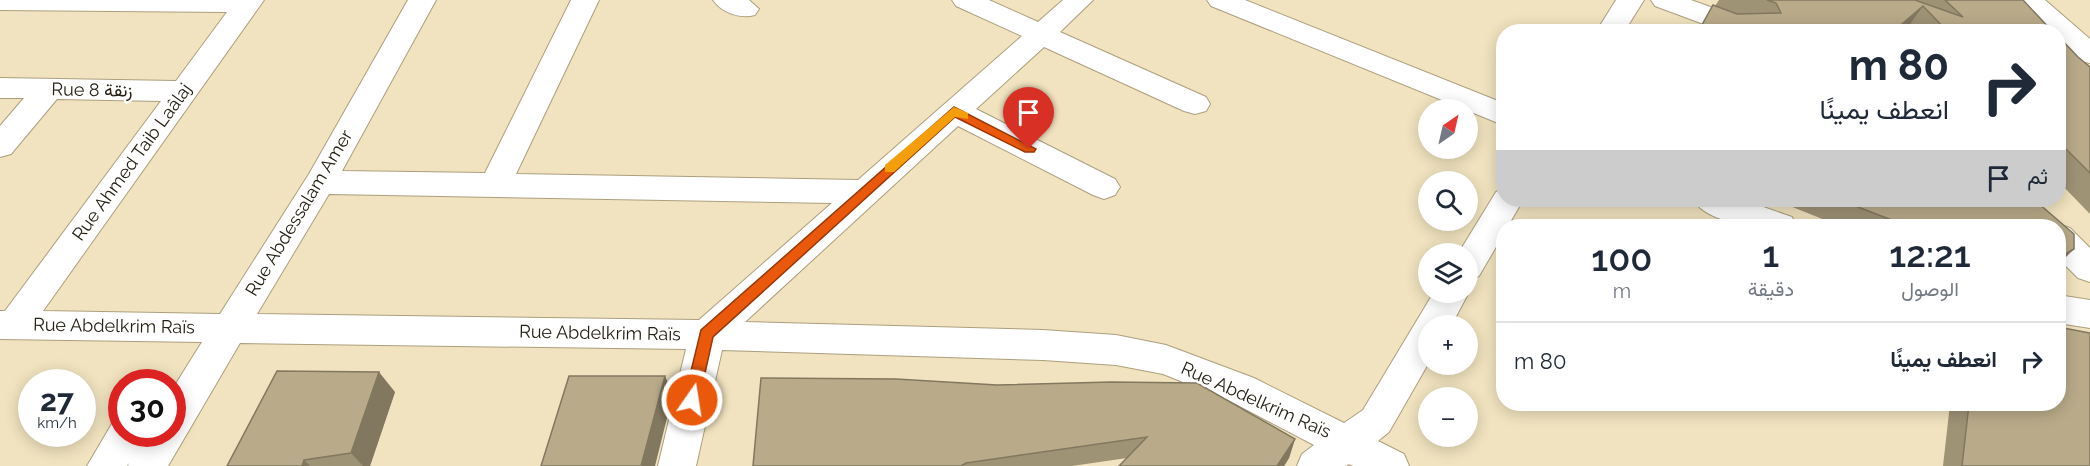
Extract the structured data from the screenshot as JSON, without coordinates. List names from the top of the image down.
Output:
{
  "streets": {
    "street": [
      "Rue 8 زنقة",
      "Rue Ahmed Taib Laâlaj",
      "Rue Abdessalam Amer",
      "Rue Abdelkrim Raïs"
    ]
  },
  "crossings": [
    ["Rue 8 زنقة", "Rue Ahmed Taib Laâlaj"],
    ["Rue Ahmed Taib Laâlaj", "Rue Abdelkrim Raïs"],
    ["Rue Abdessalam Amer", "Rue Abdelkrim Raïs"]
  ],
  "north": "top right",
  "page": {
    "turn": ["80 m", "انعطف يمينًا"],
    "map_buttons": ["+", "−"],
    "then": "ثم",
    "eta": [
      "12:21",
      "الوصول",
      "1",
      "دقيقة",
      "100",
      "m"
    ],
    "list": [
      {
        "name": "انعطف يمينًا",
        "value": "80 m"
      }
    ],
    "speed": "27 km/h",
    "limit": "30"
  }
}
